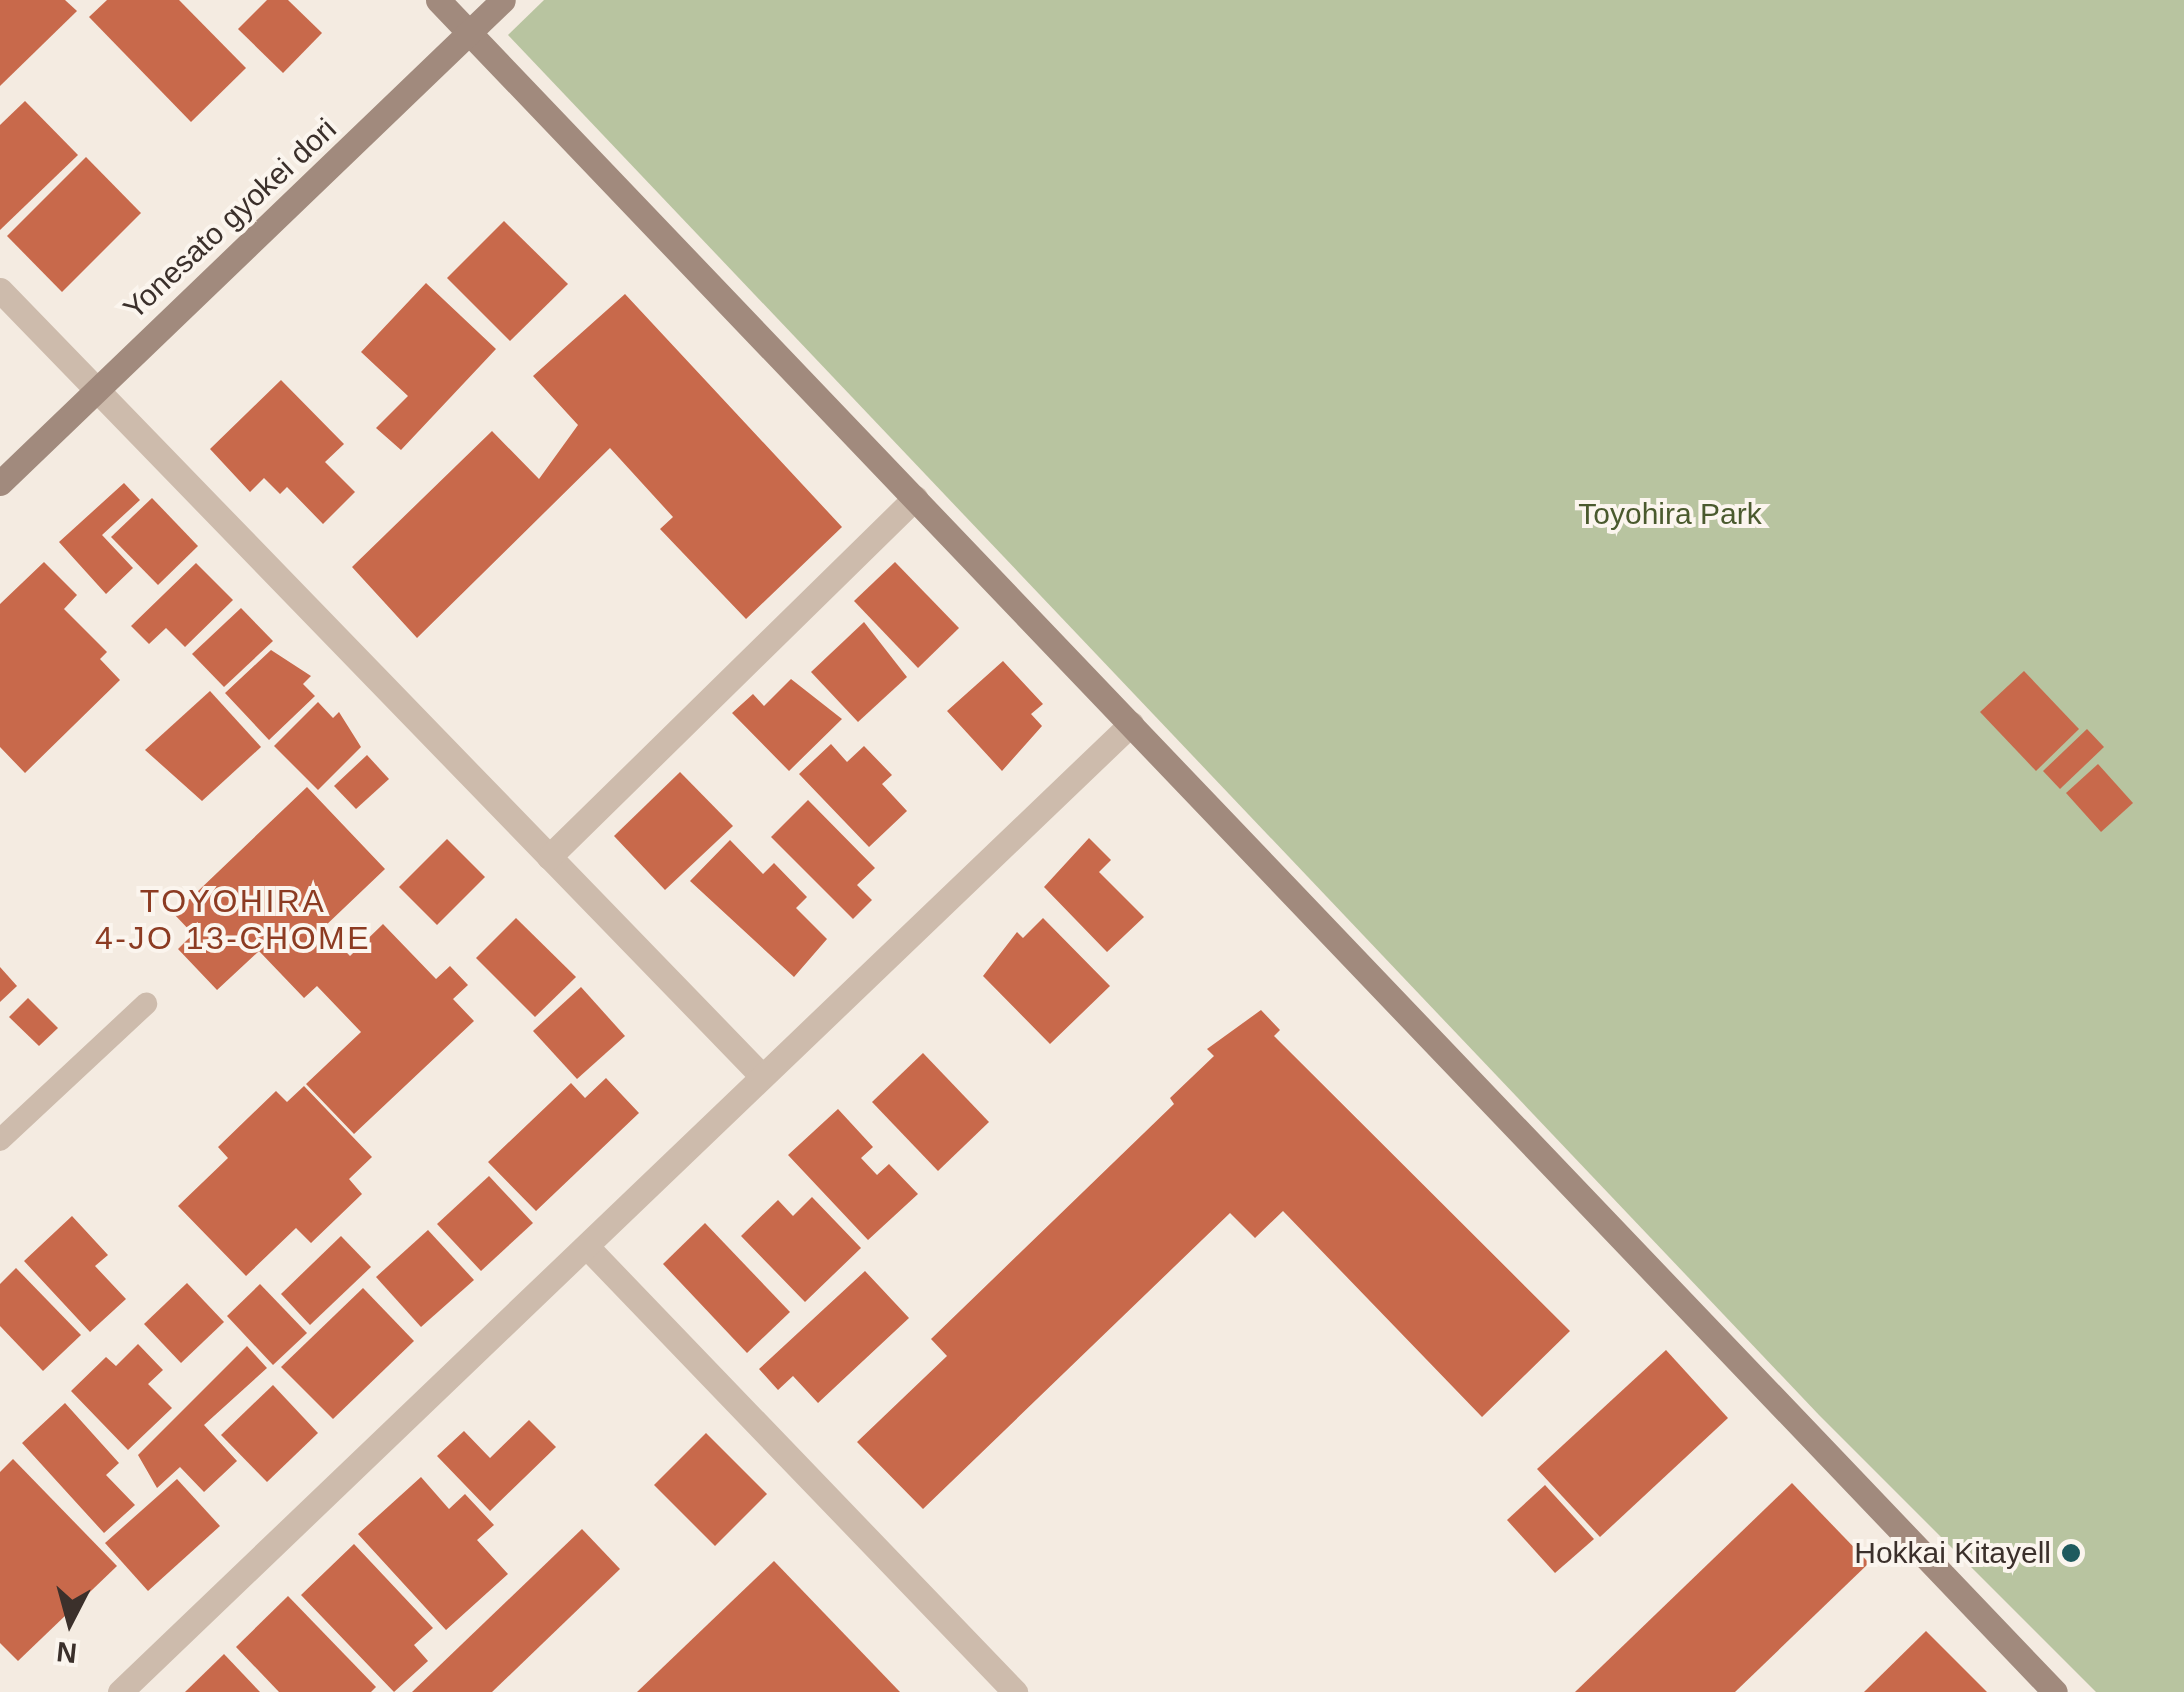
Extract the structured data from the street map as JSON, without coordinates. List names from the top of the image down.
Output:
{
  "streets": {
    "street": ["Yonesato gyokei dori"]
  },
  "districts": ["TOYOHIRA 4-JO 13-CHOME"],
  "parks": ["Toyohira Park"],
  "places": ["Hokkai Kitayell"],
  "north": "bottom"
}
